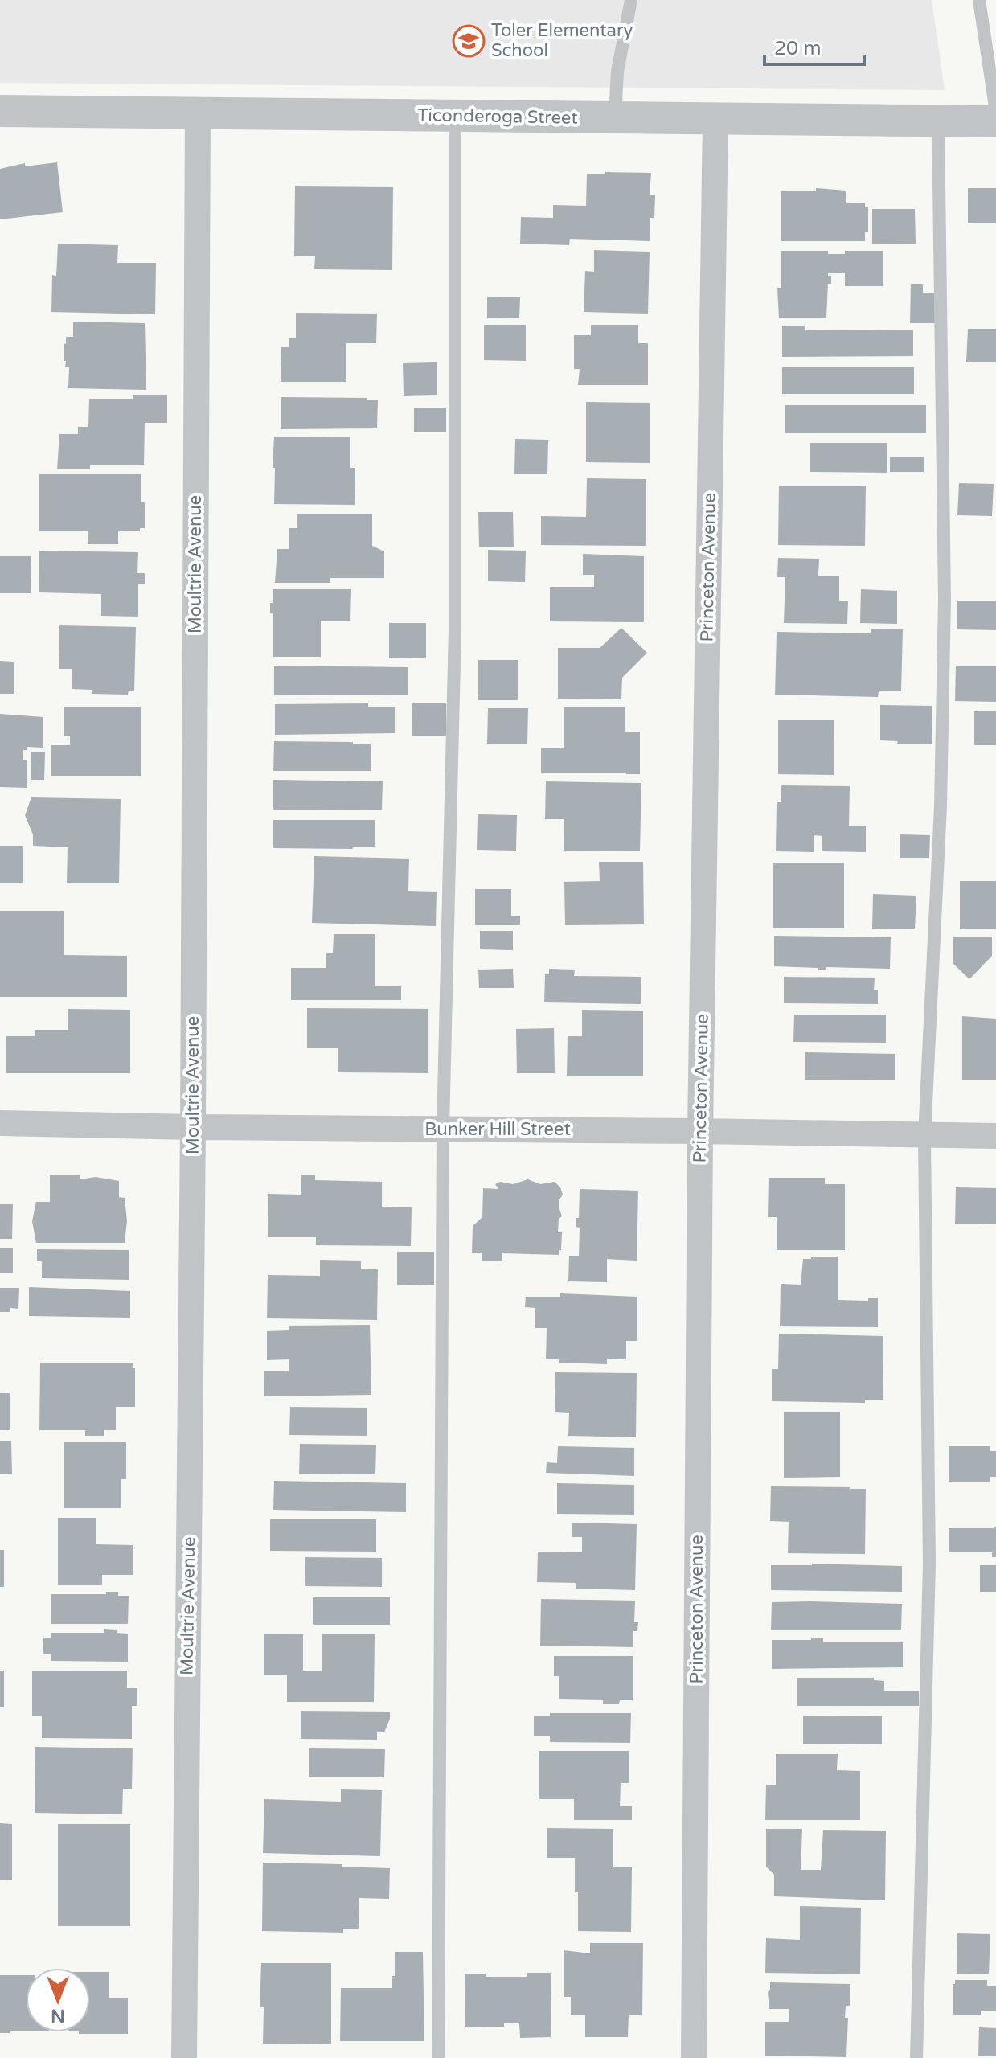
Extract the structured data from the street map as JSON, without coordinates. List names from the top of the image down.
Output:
{
  "streets": {
    "street": [
      "Ticonderoga Street",
      "Moultrie Avenue",
      "Princeton Avenue",
      "Bunker Hill Street"
    ]
  },
  "crossings": [
    ["Ticonderoga Street", "Moultrie Avenue"],
    ["Ticonderoga Street", "Princeton Avenue"],
    ["Moultrie Avenue", "Bunker Hill Street"],
    ["Princeton Avenue", "Bunker Hill Street"]
  ],
  "places": {
    "school or university": ["Toler Elementary School"]
  },
  "scale_bar": "20 m",
  "north": "bottom"
}
